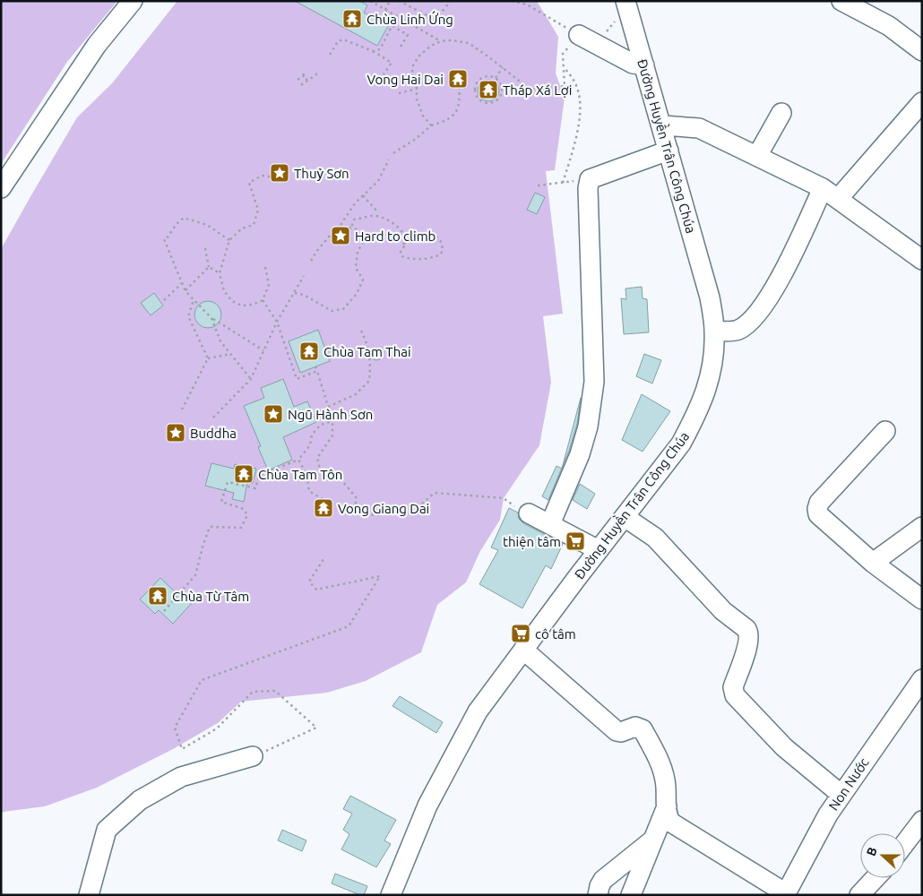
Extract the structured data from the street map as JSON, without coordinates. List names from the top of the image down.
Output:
{
  "streets": {
    "street": ["Đường Huyền Trân Công Chúa", "Non Nước"]
  },
  "places": {
    "temple": [
      "Chùa Linh Ứng",
      "Vong Hai Dai",
      "Tháp Xá Lợi",
      "Chùa Tam Thai",
      "Chùa Tam Tôn",
      "Vong Giang Dai",
      "Chùa Từ Tâm"
    ],
    "place": [
      "Thuỷ Sơn",
      "Hard to climb",
      "Ngũ Hành Sơn",
      "Buddha"
    ],
    "supermarket": ["thiện tâm", "cô tâm"]
  },
  "north": "left"
}
